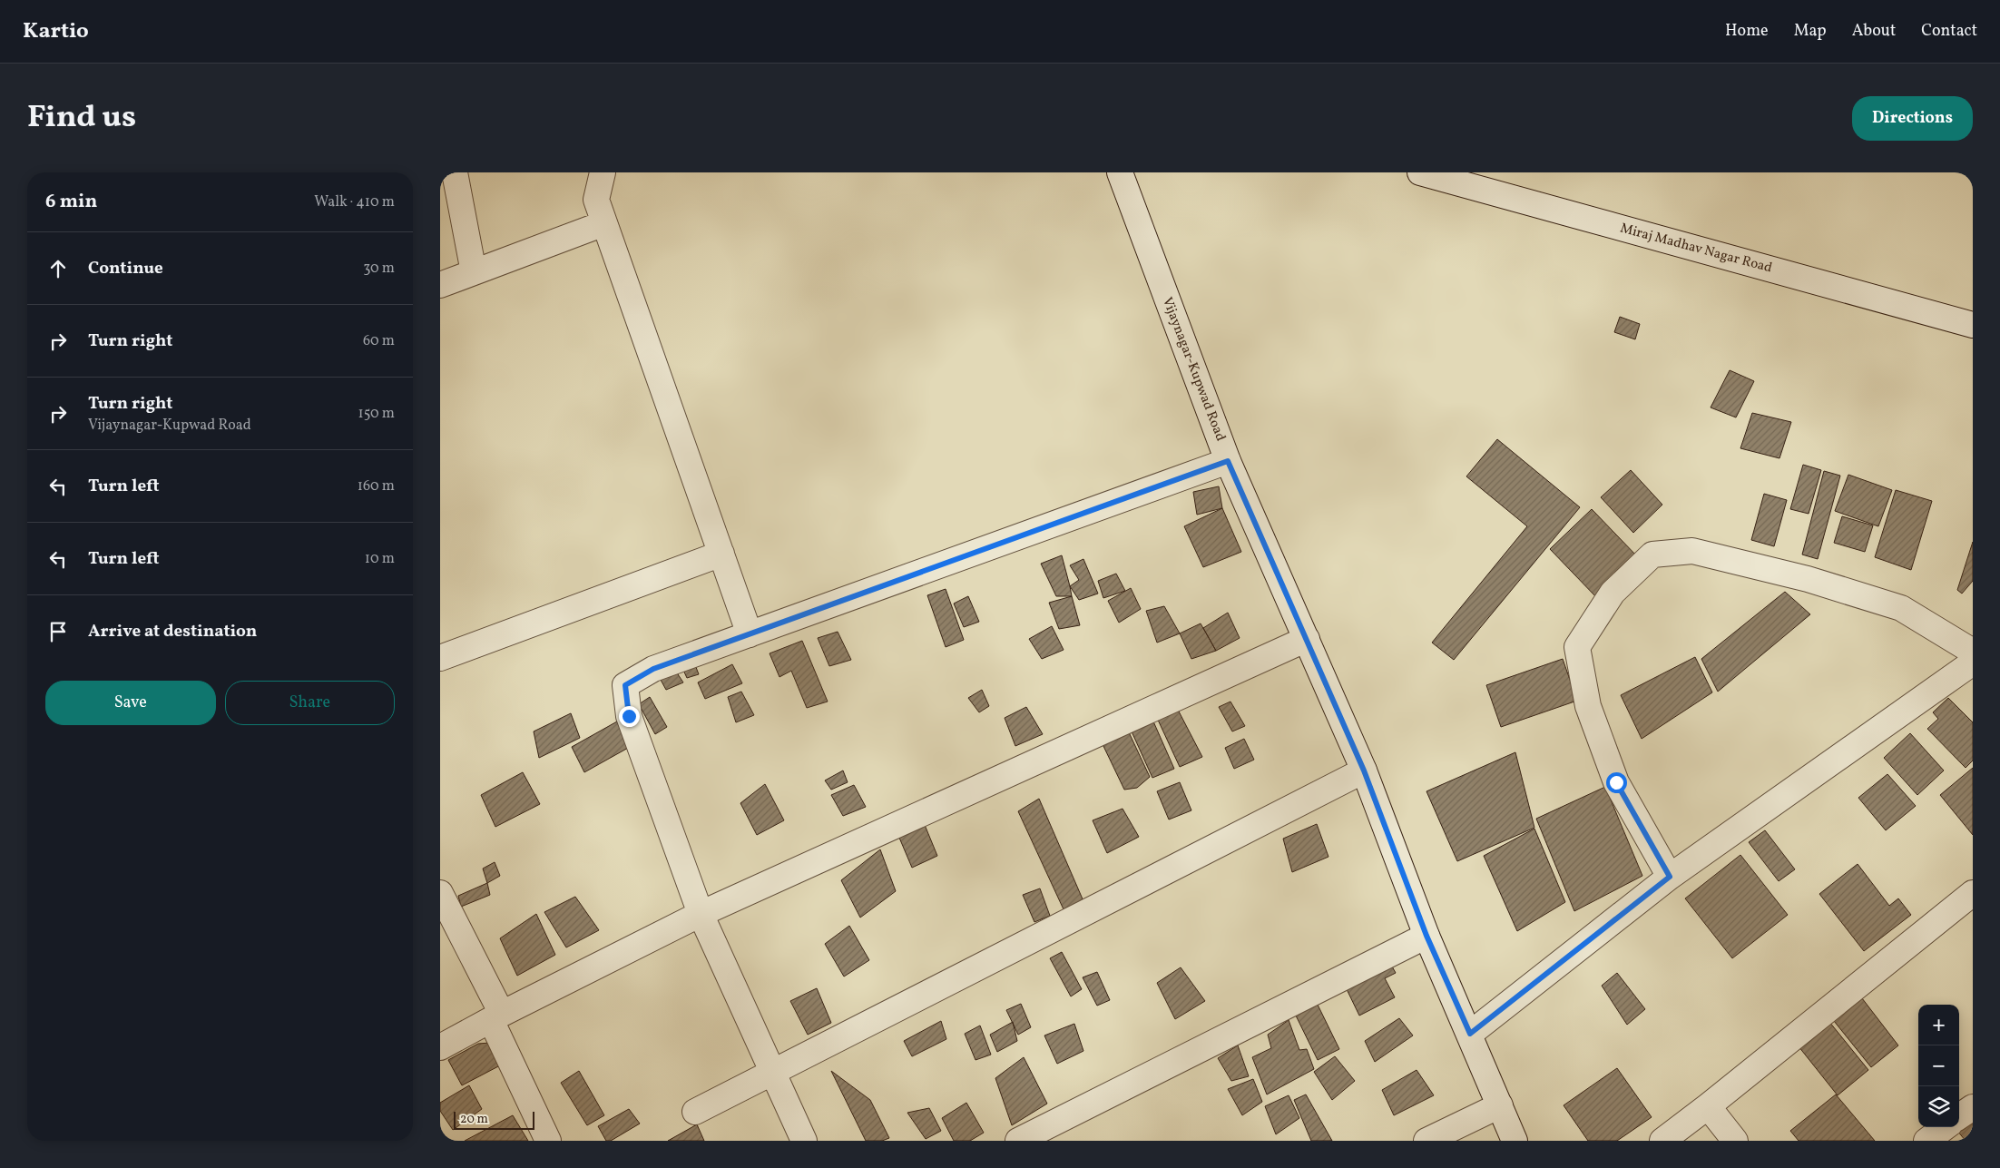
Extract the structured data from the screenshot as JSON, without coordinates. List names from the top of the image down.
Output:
{
  "streets": {
    "street": ["Miraj Madhav Nagar Road", "Vijaynagar-Kupwad Road"]
  },
  "scale_bar": "20 m",
  "page": {
    "header": "Kartio",
    "nav": [
      "Home",
      "Map",
      "About",
      "Contact"
    ],
    "title": "Find us",
    "buttons": [
      "Directions",
      ["Save", "Share"]
    ],
    "heading": ["6 min", "Walk · 410 m"],
    "list": [
      ["Continue", "30 m"],
      ["Turn right", "60 m"],
      ["Turn right", "Vijaynagar-Kupwad Road", "150 m"],
      ["Turn left", "160 m"],
      ["Turn left", "10 m"],
      "Arrive at destination"
    ],
    "map_buttons": ["+", "−"],
    "scale": "20 m"
  }
}
